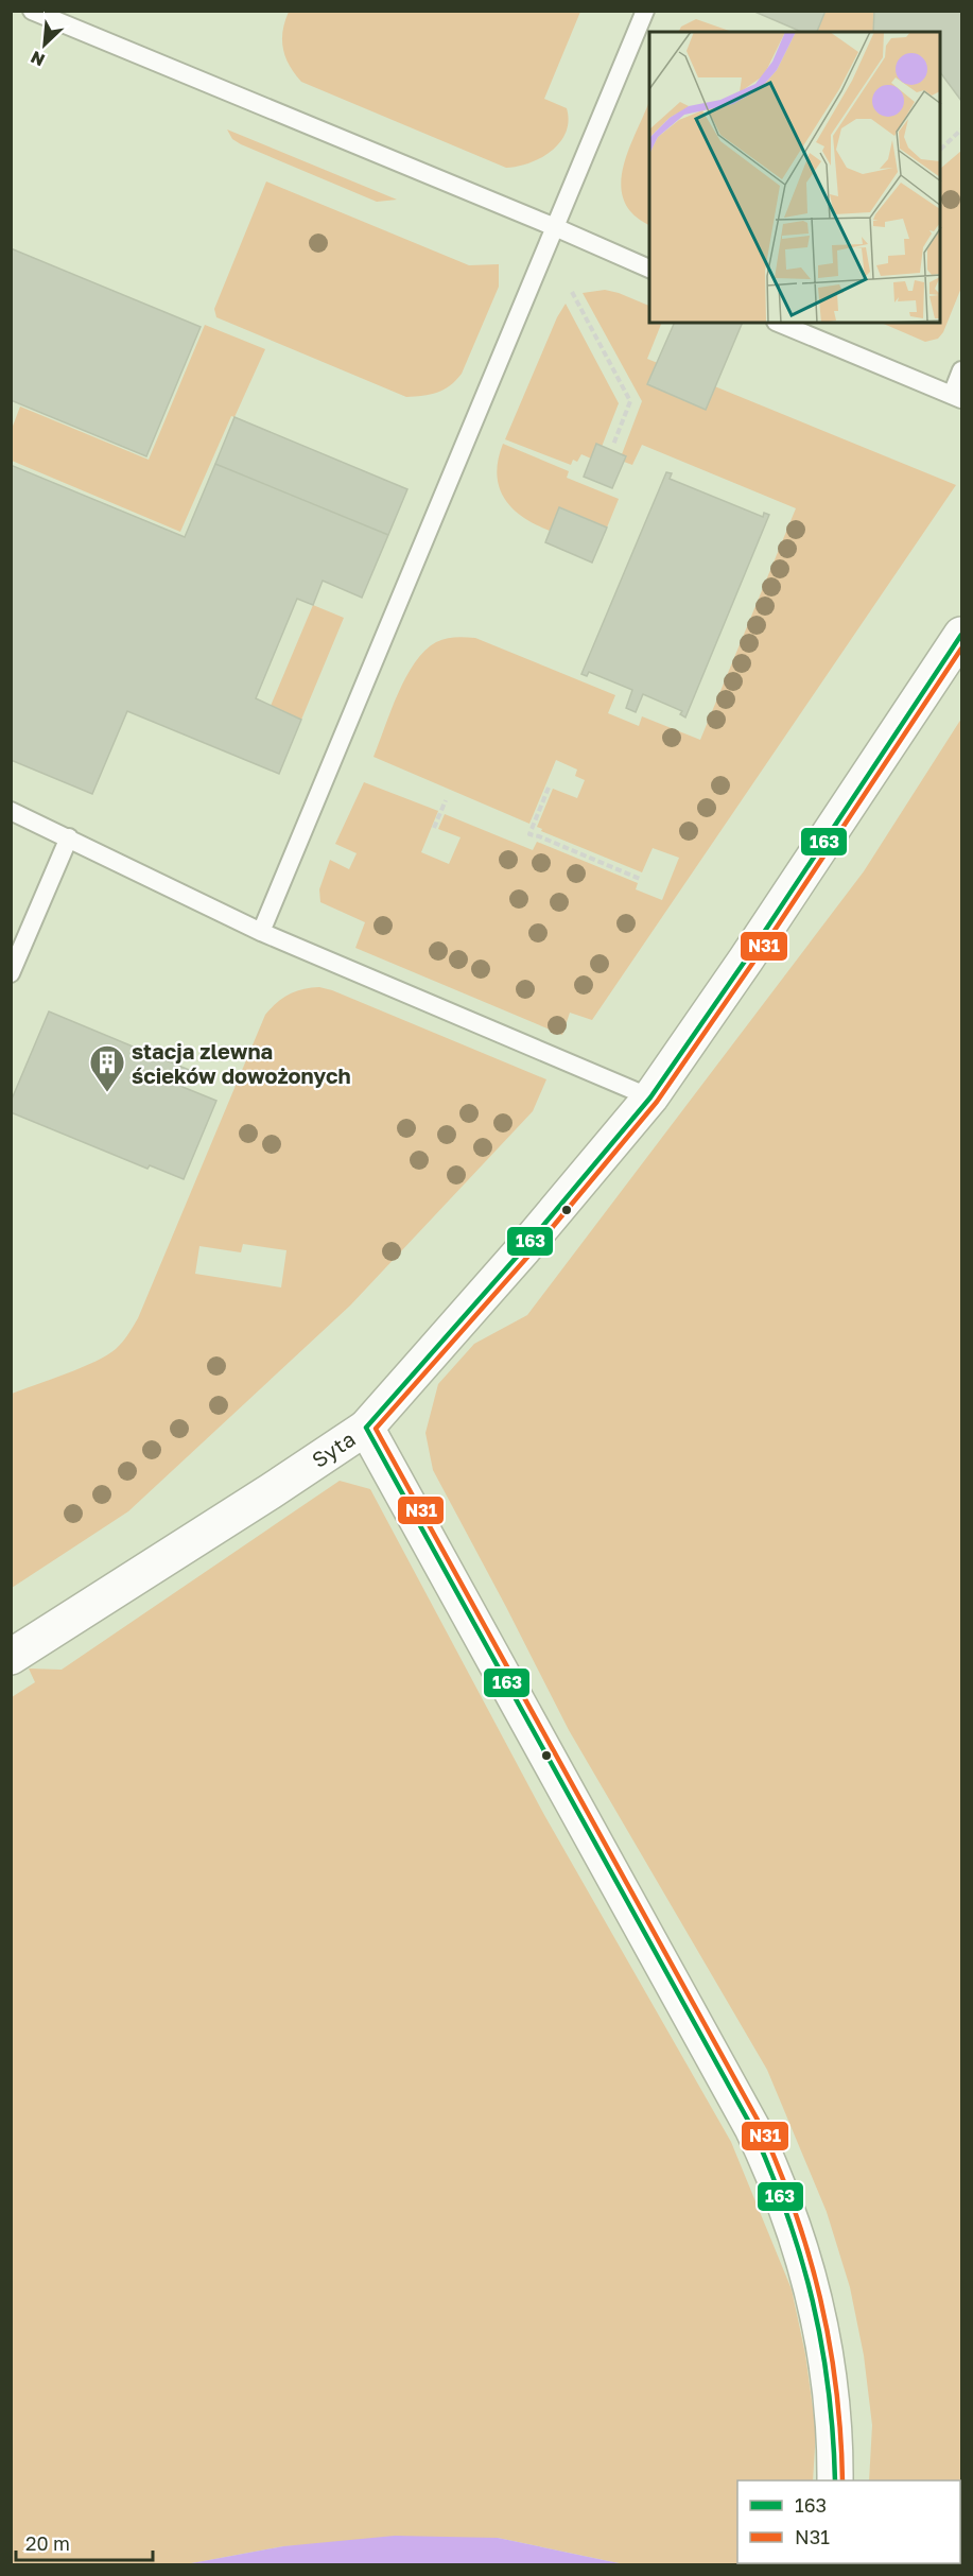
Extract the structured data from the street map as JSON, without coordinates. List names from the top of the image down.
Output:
{
  "streets": {
    "street": ["Syta"]
  },
  "places": {
    "building": ["stacja zlewna ścieków dowożonych"]
  },
  "lines": ["transit line 163", "transit line N31"],
  "legend": ["163", "N31"],
  "scale_bar": "20 m",
  "north": "bottom left"
}
